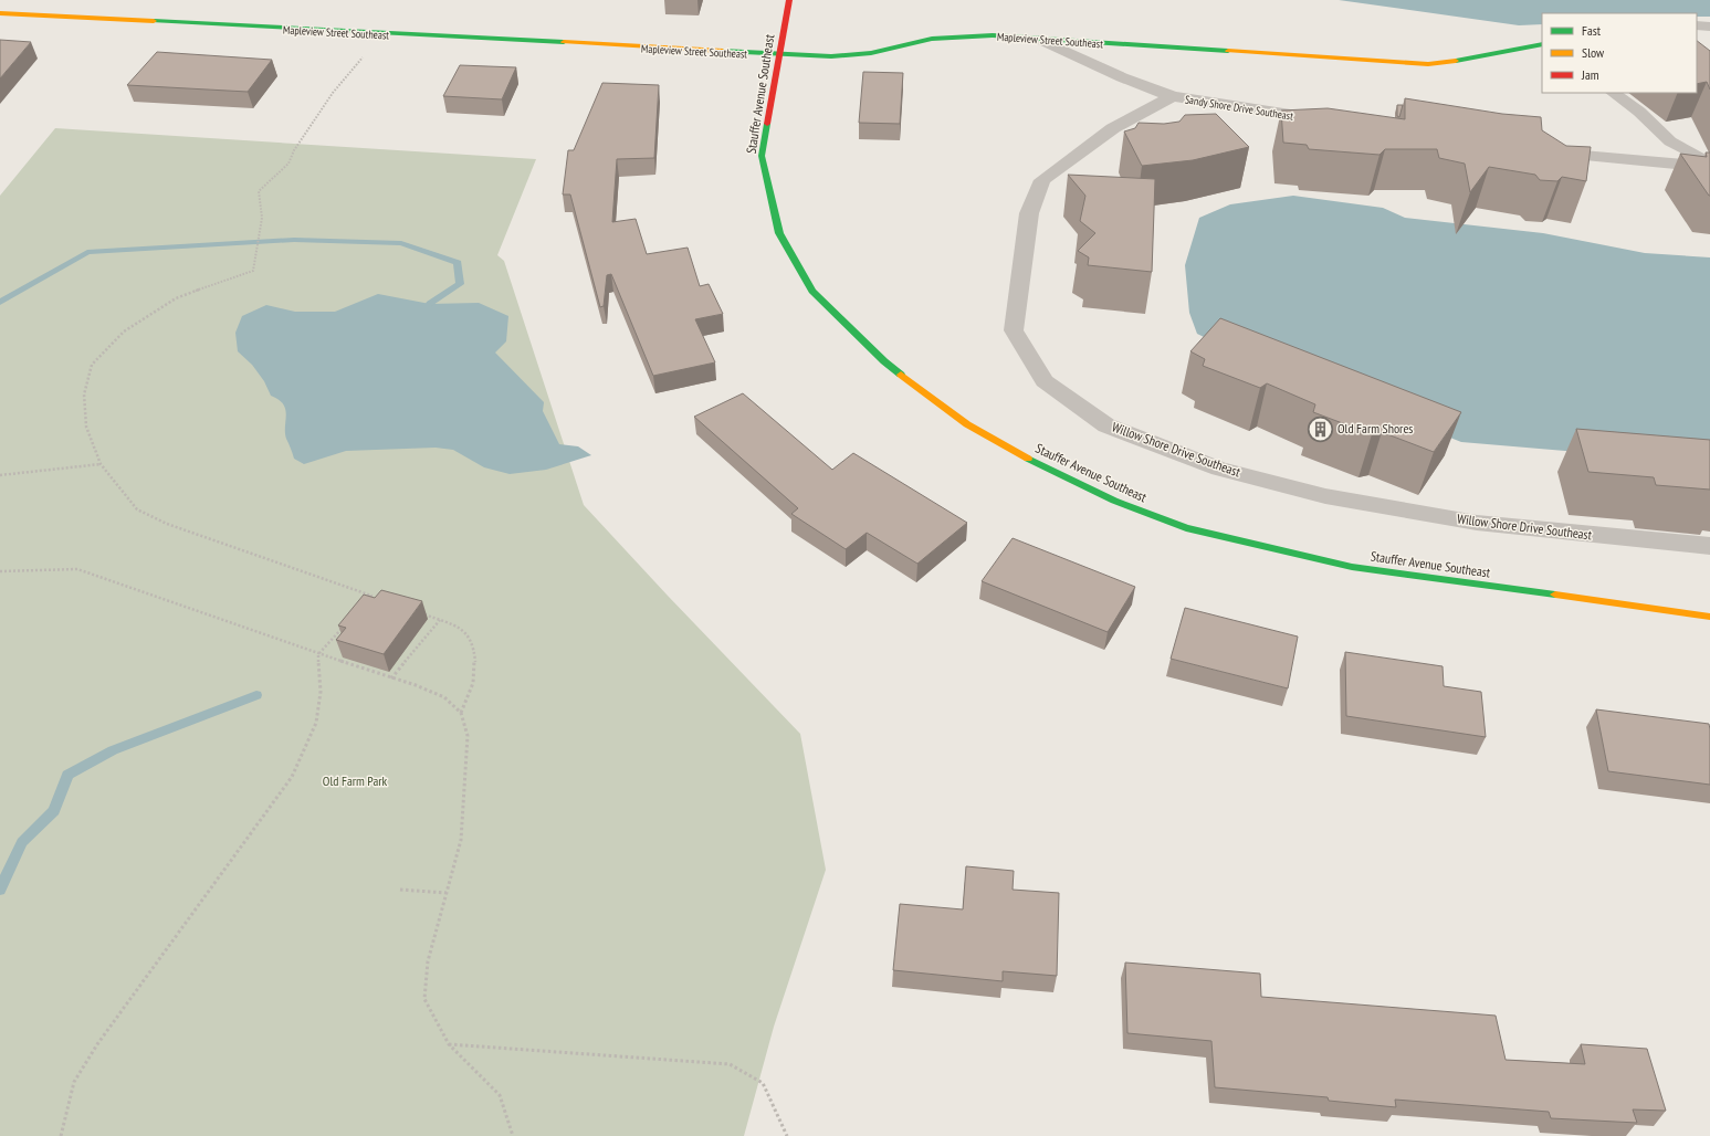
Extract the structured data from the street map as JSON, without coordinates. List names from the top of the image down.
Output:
{
  "streets": {
    "street": [
      "Mapleview Street Southeast",
      "Stauffer Avenue Southeast",
      "Sandy Shore Drive Southeast",
      "Willow Shore Drive Southeast"
    ]
  },
  "crossings": [
    ["Mapleview Street Southeast", "Stauffer Avenue Southeast"],
    ["Mapleview Street Southeast", "Sandy Shore Drive Southeast"],
    ["Sandy Shore Drive Southeast", "Willow Shore Drive Southeast"]
  ],
  "parks": ["Old Farm Park"],
  "places": {
    "building": ["Old Farm Shores"]
  },
  "legend": ["Fast", "Slow", "Jam"]
}
